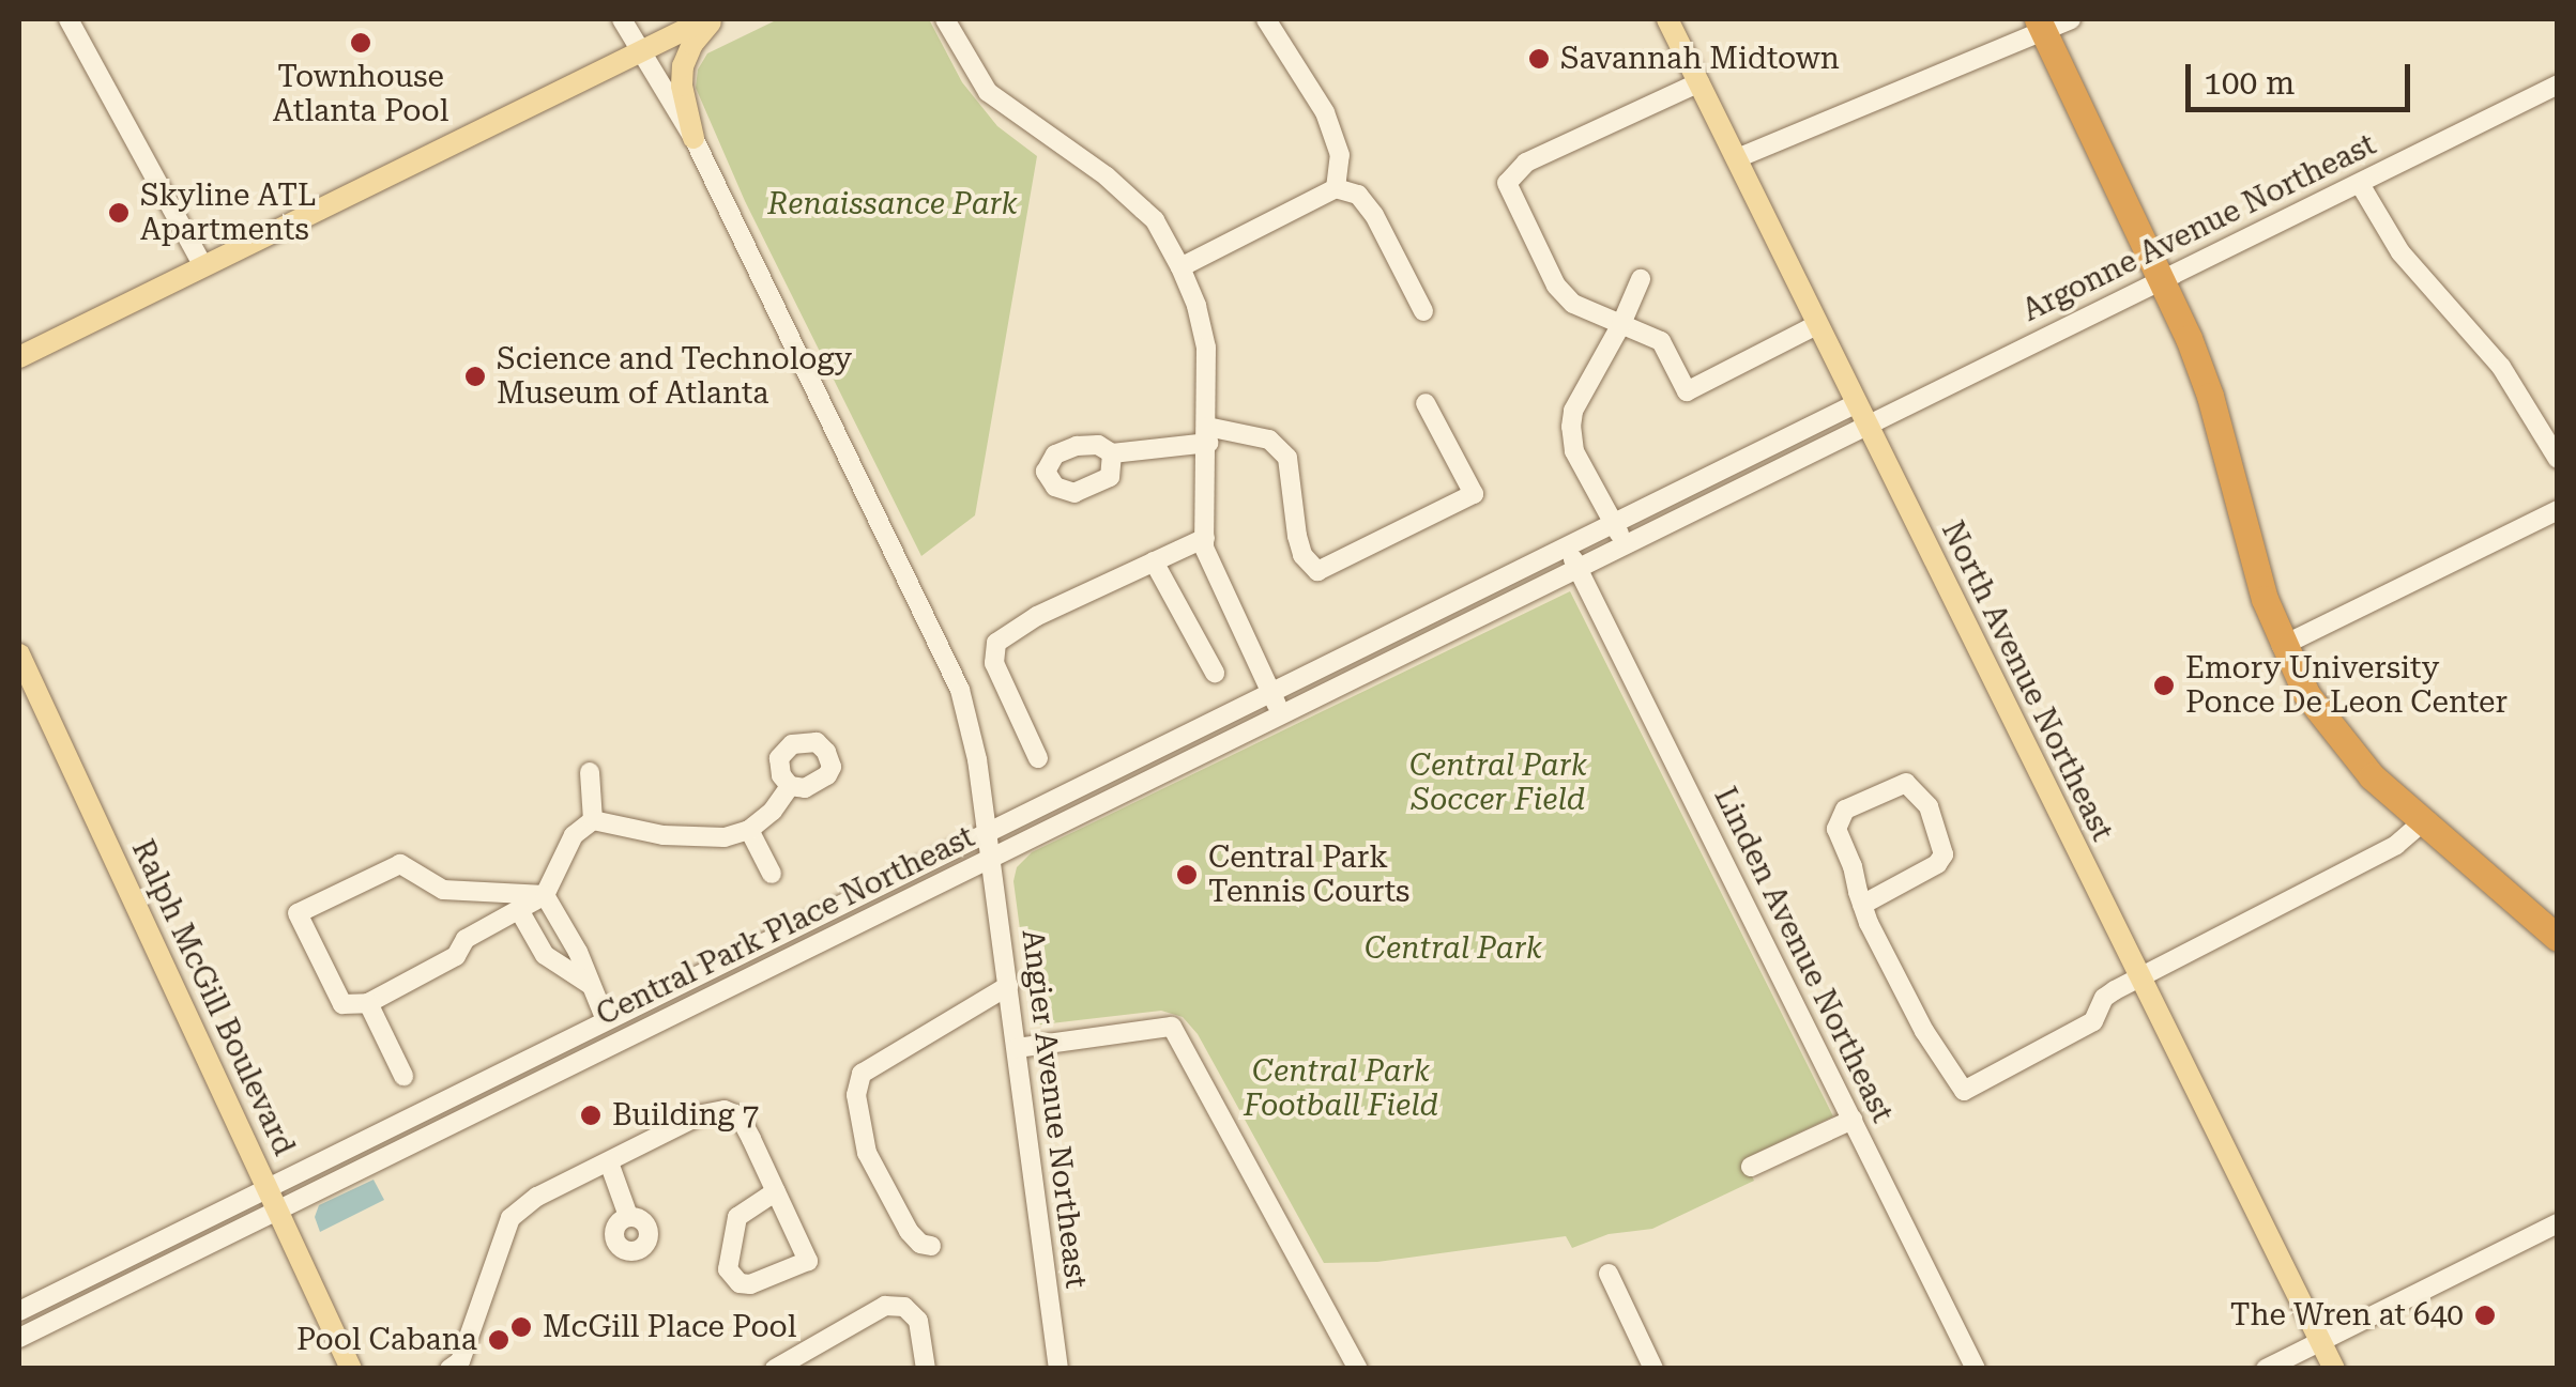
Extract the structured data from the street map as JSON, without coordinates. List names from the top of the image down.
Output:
{
  "streets": {
    "main road": ["North Avenue Northeast", "Ralph McGill Boulevard"],
    "street": [
      "Argonne Avenue Northeast",
      "Central Park Place Northeast",
      "Linden Avenue Northeast",
      "Angier Avenue Northeast"
    ]
  },
  "crossings": [
    ["Argonne Avenue Northeast", "North Avenue Northeast"],
    ["Argonne Avenue Northeast", "Central Park Place Northeast"],
    ["North Avenue Northeast", "Central Park Place Northeast"],
    ["Central Park Place Northeast", "Linden Avenue Northeast"],
    ["Central Park Place Northeast", "Ralph McGill Boulevard"],
    ["Central Park Place Northeast", "Angier Avenue Northeast"]
  ],
  "parks": [
    "Renaissance Park",
    "Central Park Soccer Field",
    "Central Park",
    "Central Park Football Field"
  ],
  "places": [
    "Townhouse Atlanta Pool",
    "Savannah Midtown",
    "Skyline ATL Apartments",
    "Science and Technology Museum of Atlanta",
    "Emory University Ponce De Leon Center",
    "Central Park Tennis Courts",
    "Building 7",
    "The Wren at 640",
    "McGill Place Pool",
    "Pool Cabana"
  ],
  "scale_bar": "100 m"
}
